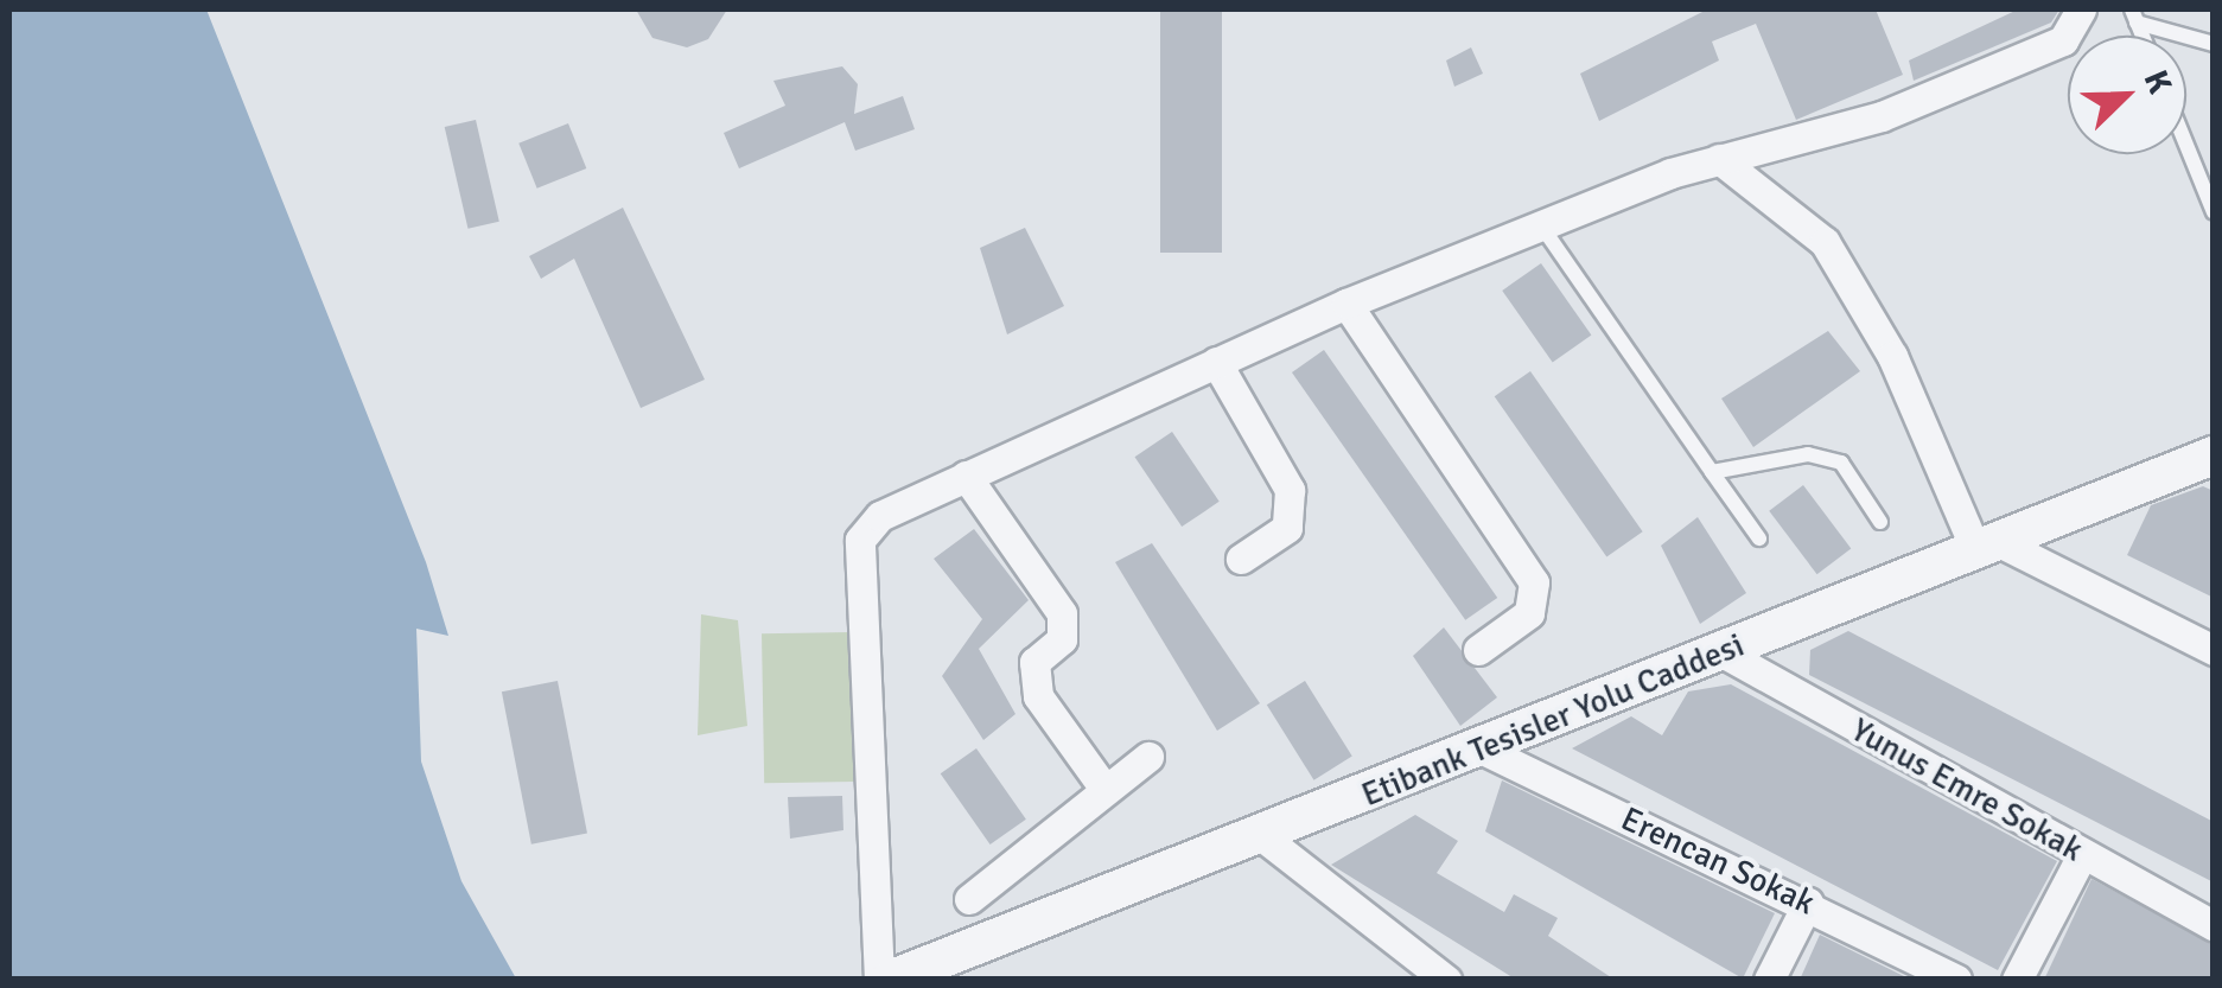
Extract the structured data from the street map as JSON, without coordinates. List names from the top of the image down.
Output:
{
  "streets": {
    "street": ["Etibank Tesisler Yolu Caddesi", "Yunus Emre Sokak", "Erencan Sokak"]
  },
  "crossings": [
    ["Etibank Tesisler Yolu Caddesi", "Yunus Emre Sokak"],
    ["Etibank Tesisler Yolu Caddesi", "Erencan Sokak"]
  ],
  "north": "top right"
}
